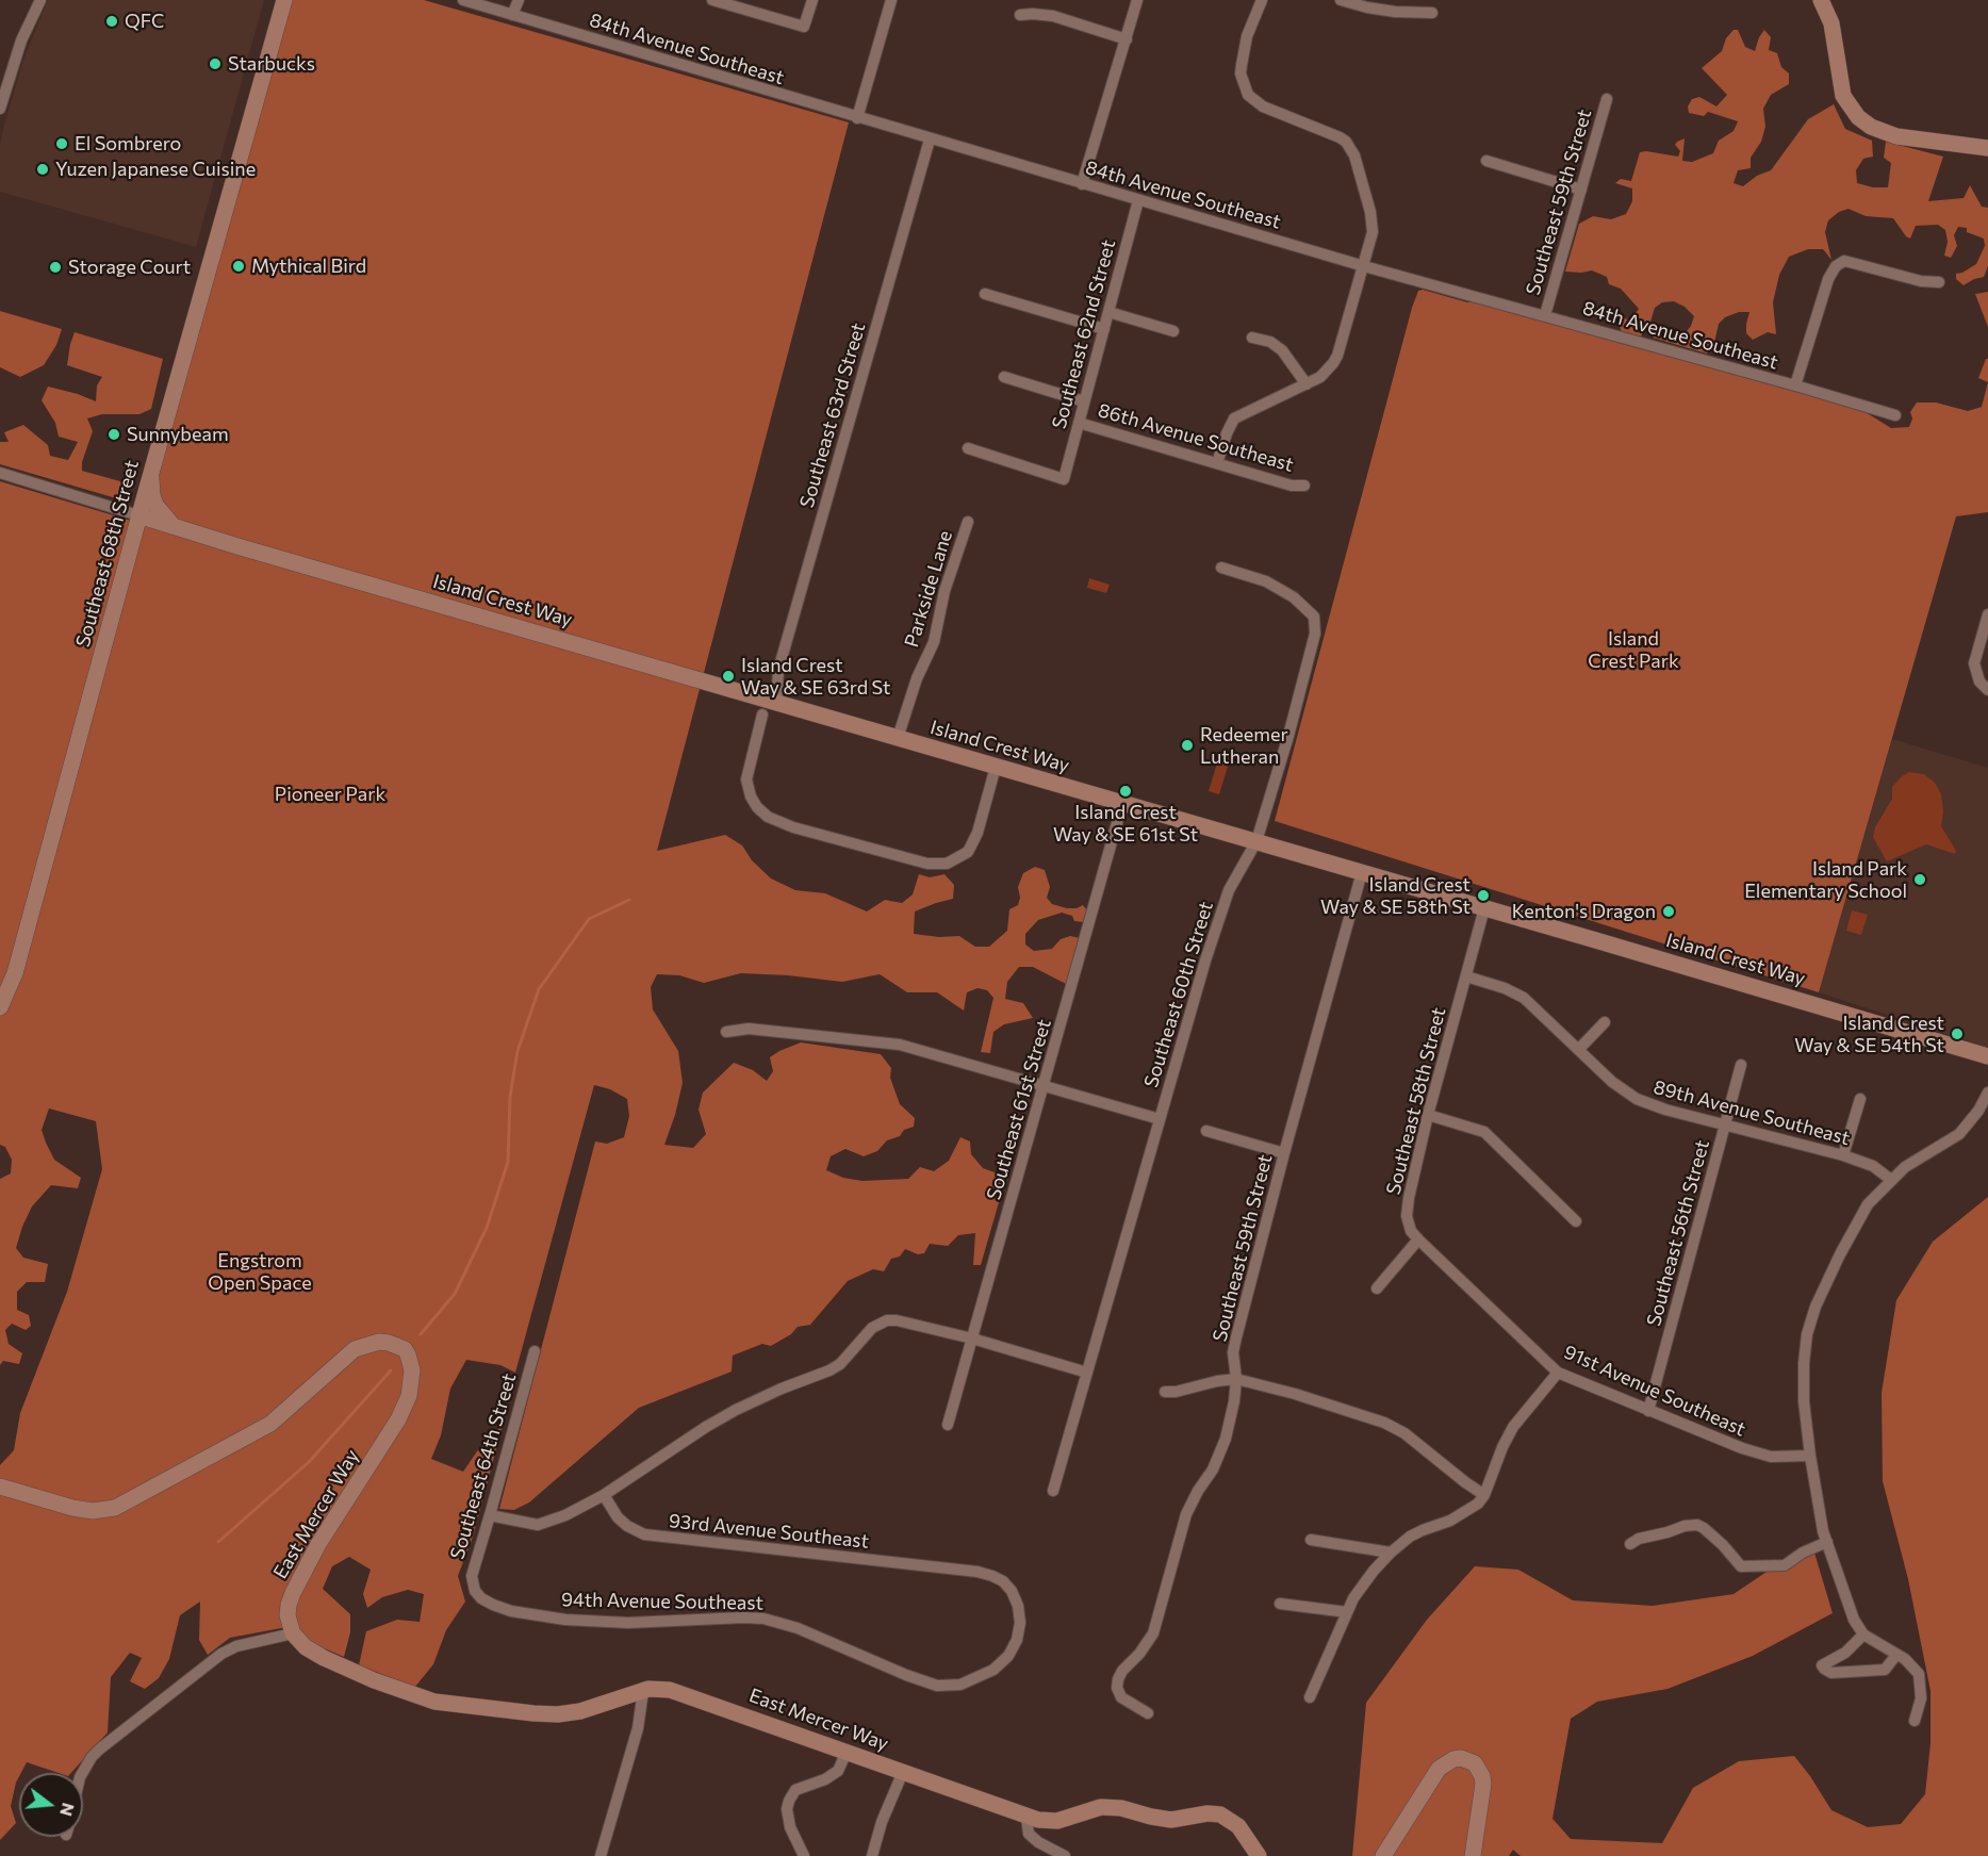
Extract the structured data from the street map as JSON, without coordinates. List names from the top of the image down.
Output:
{
  "streets": {
    "street": [
      "84th Avenue Southeast",
      "Southeast 59th Street",
      "Southeast 62nd Street",
      "Southeast 63rd Street",
      "86th Avenue Southeast",
      "Southeast 68th Street",
      "Parkside Lane",
      "Island Crest Way",
      "Southeast 60th Street",
      "Southeast 58th Street",
      "Southeast 61st Street",
      "89th Avenue Southeast",
      "Southeast 56th Street",
      "91st Avenue Southeast",
      "Southeast 64th Street",
      "East Mercer Way",
      "93rd Avenue Southeast",
      "94th Avenue Southeast"
    ]
  },
  "crossings": [
    ["84th Avenue Southeast", "Southeast 59th Street"],
    ["84th Avenue Southeast", "Southeast 62nd Street"],
    ["84th Avenue Southeast", "Southeast 63rd Street"],
    ["Southeast 59th Street", "Island Crest Way"],
    ["Southeast 62nd Street", "86th Avenue Southeast"],
    ["Southeast 63rd Street", "Island Crest Way"],
    ["Southeast 68th Street", "Island Crest Way"],
    ["Parkside Lane", "Island Crest Way"],
    ["Island Crest Way", "Southeast 60th Street"],
    ["Island Crest Way", "Southeast 58th Street"],
    ["Island Crest Way", "Southeast 61st Street"],
    ["Southeast 58th Street", "89th Avenue Southeast"],
    ["Southeast 58th Street", "91st Avenue Southeast"],
    ["89th Avenue Southeast", "Southeast 56th Street"],
    ["Southeast 56th Street", "91st Avenue Southeast"],
    ["Southeast 64th Street", "94th Avenue Southeast"],
    ["93rd Avenue Southeast", "94th Avenue Southeast"]
  ],
  "parks": ["Island Crest Park", "Pioneer Park", "Engstrom Open Space"],
  "places": [
    "QFC",
    "Starbucks",
    "El Sombrero",
    "Yuzen Japanese Cuisine",
    "Mythical Bird",
    "Storage Court",
    "Sunnybeam",
    "Island Crest Way & SE 63rd St",
    "Redeemer Lutheran",
    "Island Crest Way & SE 61st St",
    "Island Park Elementary School",
    "Island Crest Way & SE 58th St",
    "Kenton's Dragon",
    "Island Crest Way & SE 54th St"
  ],
  "north": "right"
}
